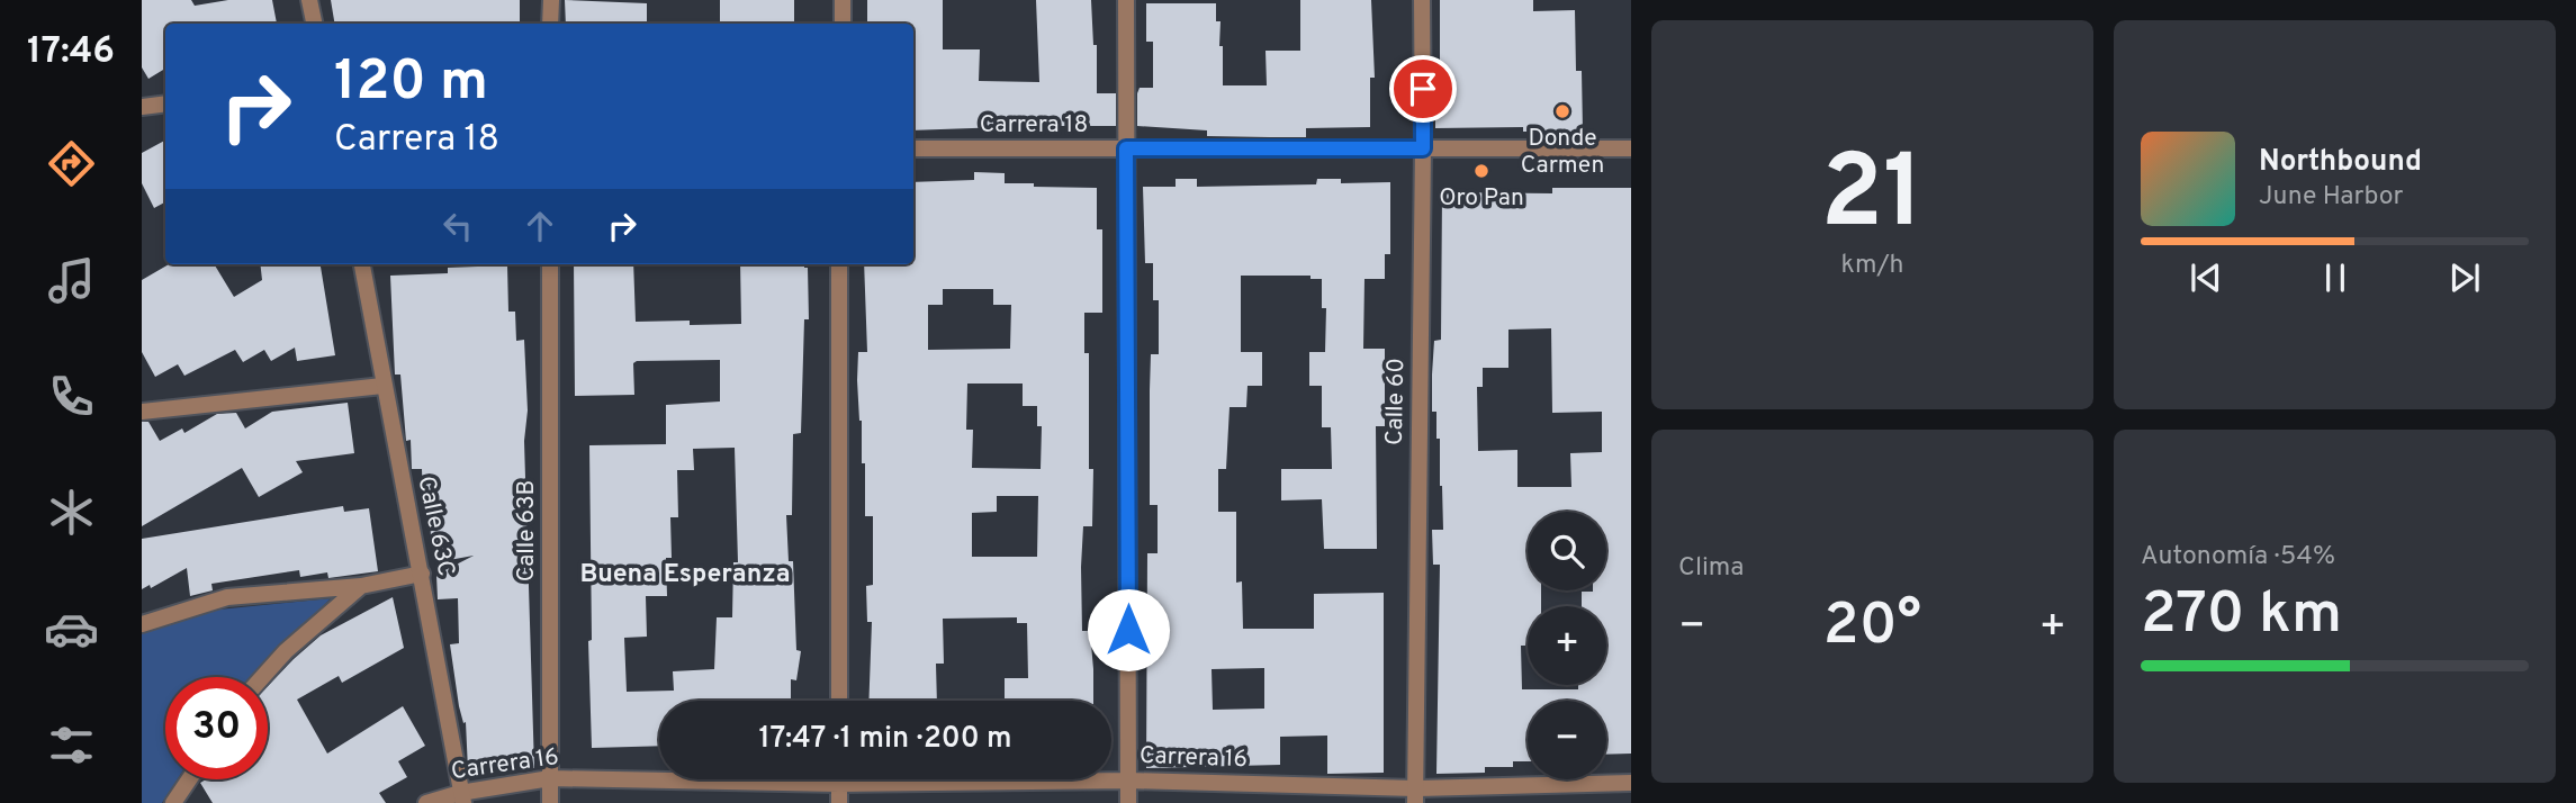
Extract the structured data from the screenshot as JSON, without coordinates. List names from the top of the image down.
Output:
{
  "streets": {
    "street": [
      "Carrera 18",
      "Calle 60",
      "Calle 63C",
      "Calle 63B",
      "Carrera 16"
    ]
  },
  "crossings": [
    ["Carrera 18", "Calle 60"],
    ["Calle 60", "Carrera 16"],
    ["Calle 63C", "Carrera 16"],
    ["Calle 63B", "Carrera 16"]
  ],
  "districts": ["Buena Esperanza"],
  "places": ["Donde Carmen", "Oro Pan"],
  "page": {
    "tabs": "17:46",
    "tile": [
      ["21", "km/h"],
      "Clima",
      ["Autonomía · 54%", "270 km"]
    ],
    "turn": ["120 m", "Carrera 18"],
    "song": ["Northbound", "June Harbor"],
    "map_buttons": ["+", "−"],
    "heat": ["−", "20°", "+"],
    "limit": "30",
    "trip": "17:47 · 1 min · 200 m"
  }
}
